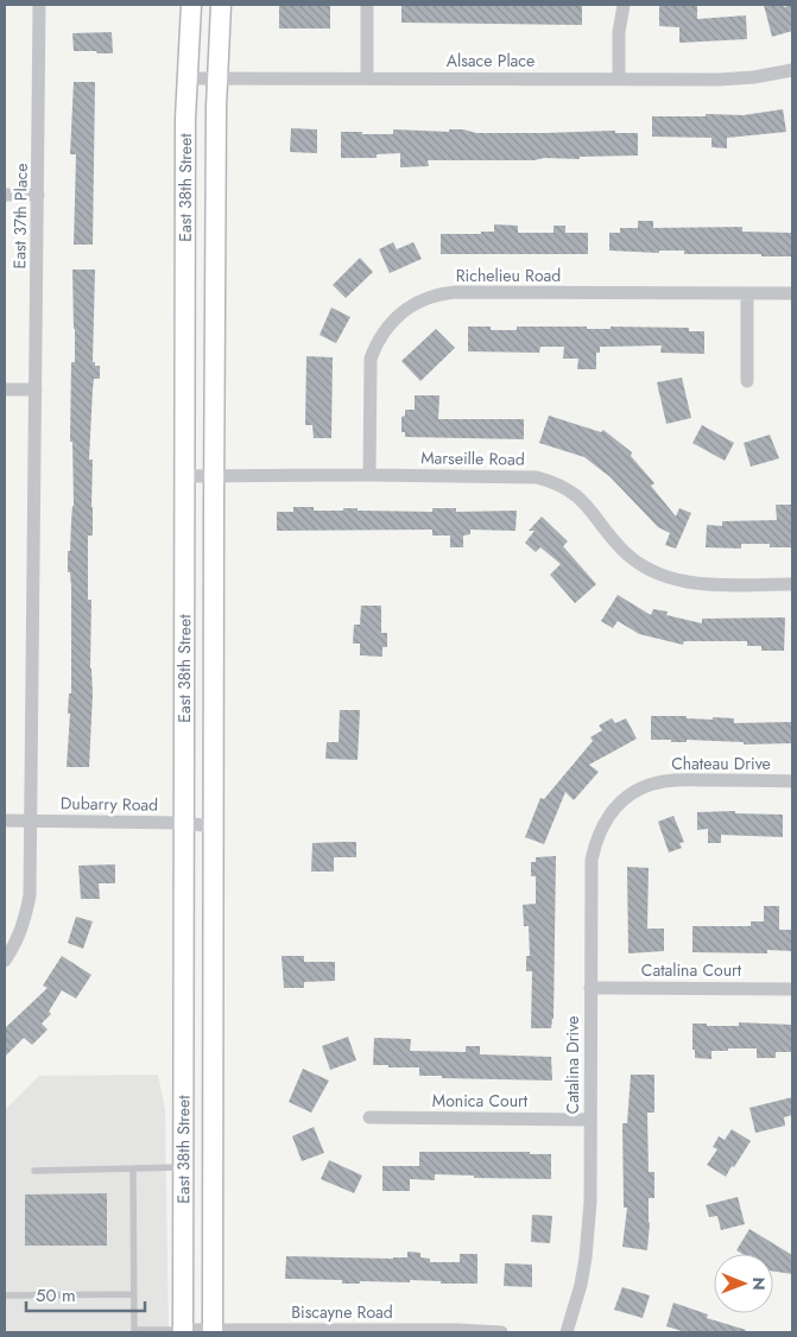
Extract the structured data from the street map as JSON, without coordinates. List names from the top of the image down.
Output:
{
  "streets": {
    "main road": ["East 38th Street"],
    "street": [
      "Alsace Place",
      "East 37th Place",
      "Richelieu Road",
      "Marseille Road",
      "Chateau Drive",
      "Dubarry Road",
      "Catalina Court",
      "Catalina Drive",
      "Monica Court",
      "Biscayne Road"
    ]
  },
  "crossings": [
    ["Alsace Place", "East 38th Street"],
    ["East 38th Street", "Marseille Road"],
    ["East 38th Street", "Dubarry Road"],
    ["East 38th Street", "Biscayne Road"],
    ["East 37th Place", "Dubarry Road"],
    ["Richelieu Road", "Marseille Road"],
    ["Chateau Drive", "Catalina Drive"],
    ["Catalina Court", "Catalina Drive"],
    ["Catalina Drive", "Monica Court"]
  ],
  "scale_bar": "50 m",
  "north": "right"
}
